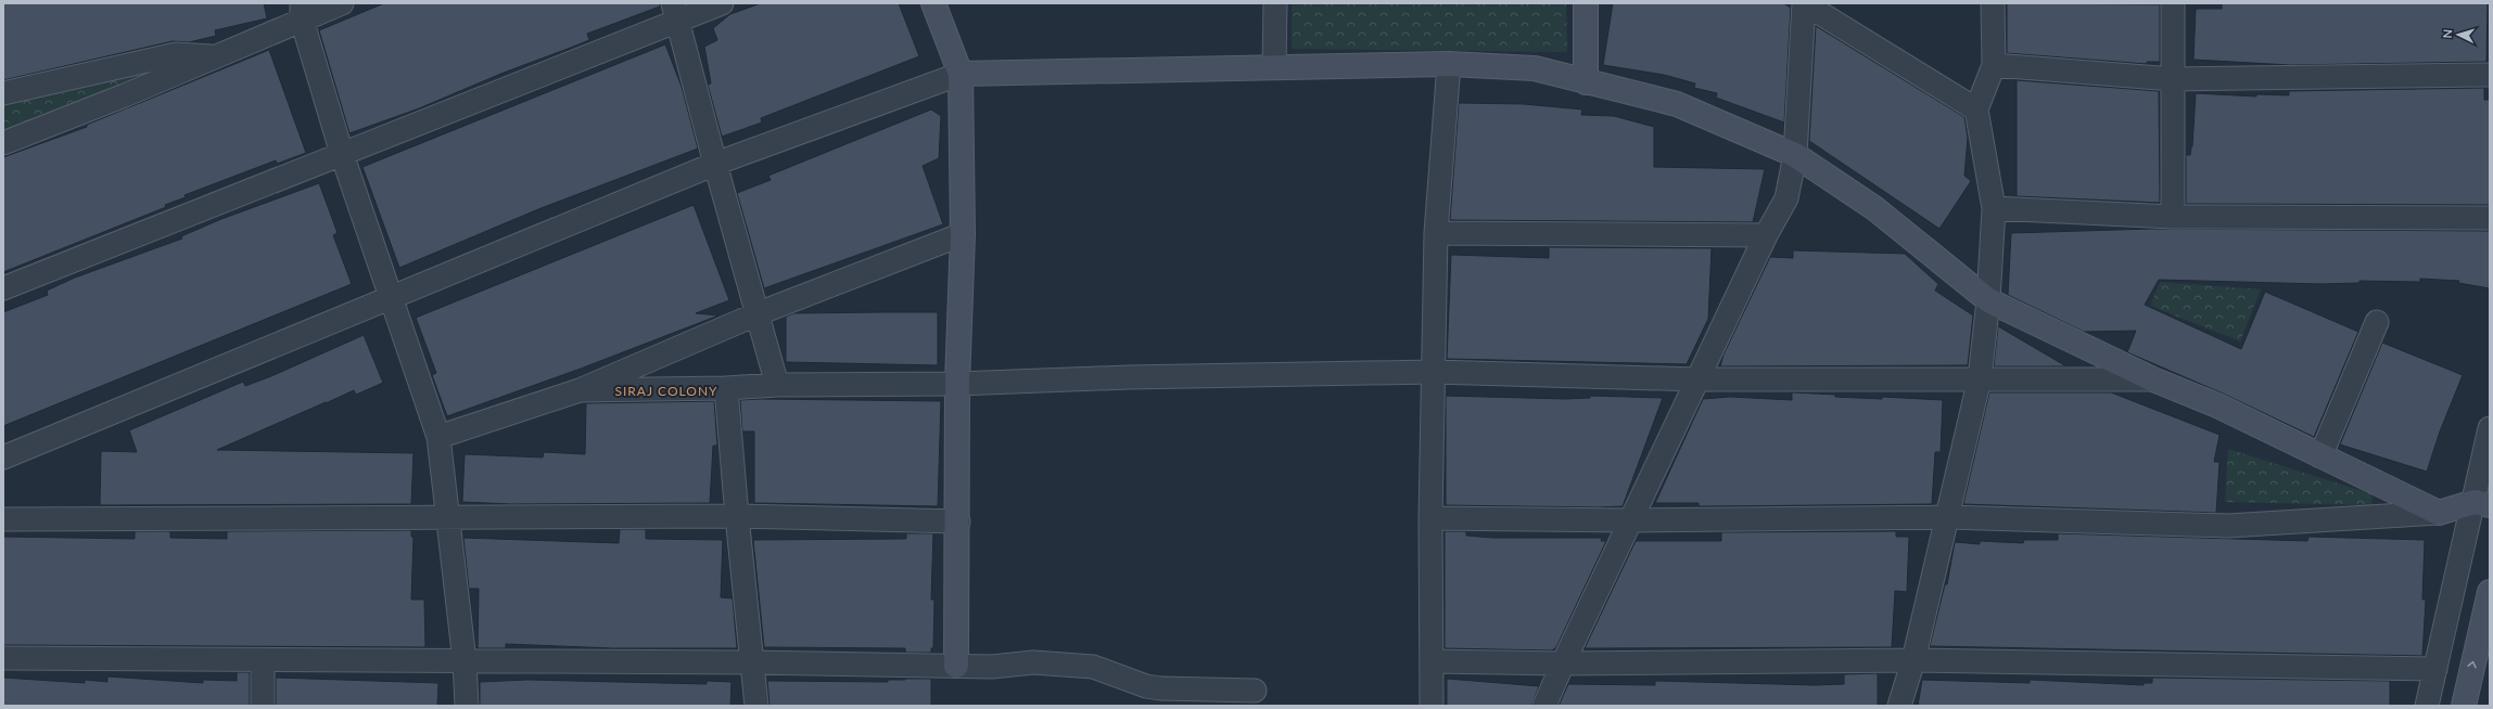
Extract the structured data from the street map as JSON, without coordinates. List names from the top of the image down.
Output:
{
  "districts": ["SIRAJ COLONY"],
  "north": "left"
}
